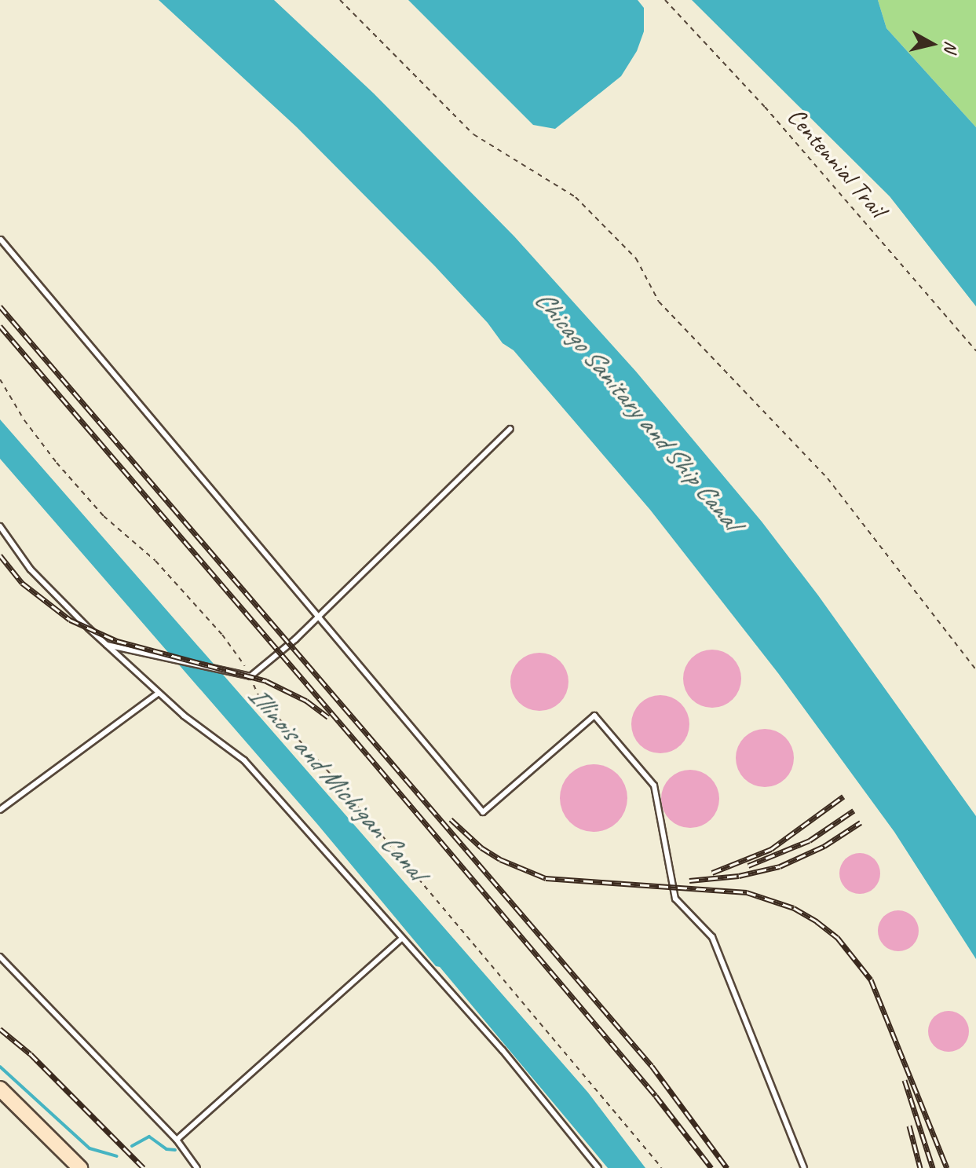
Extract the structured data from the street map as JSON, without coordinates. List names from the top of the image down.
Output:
{
  "streets": {
    "path": ["Centennial Trail"]
  },
  "water": ["Chicago Sanitary and Ship Canal", "Illinois and Michigan Canal"],
  "north": "right"
}
